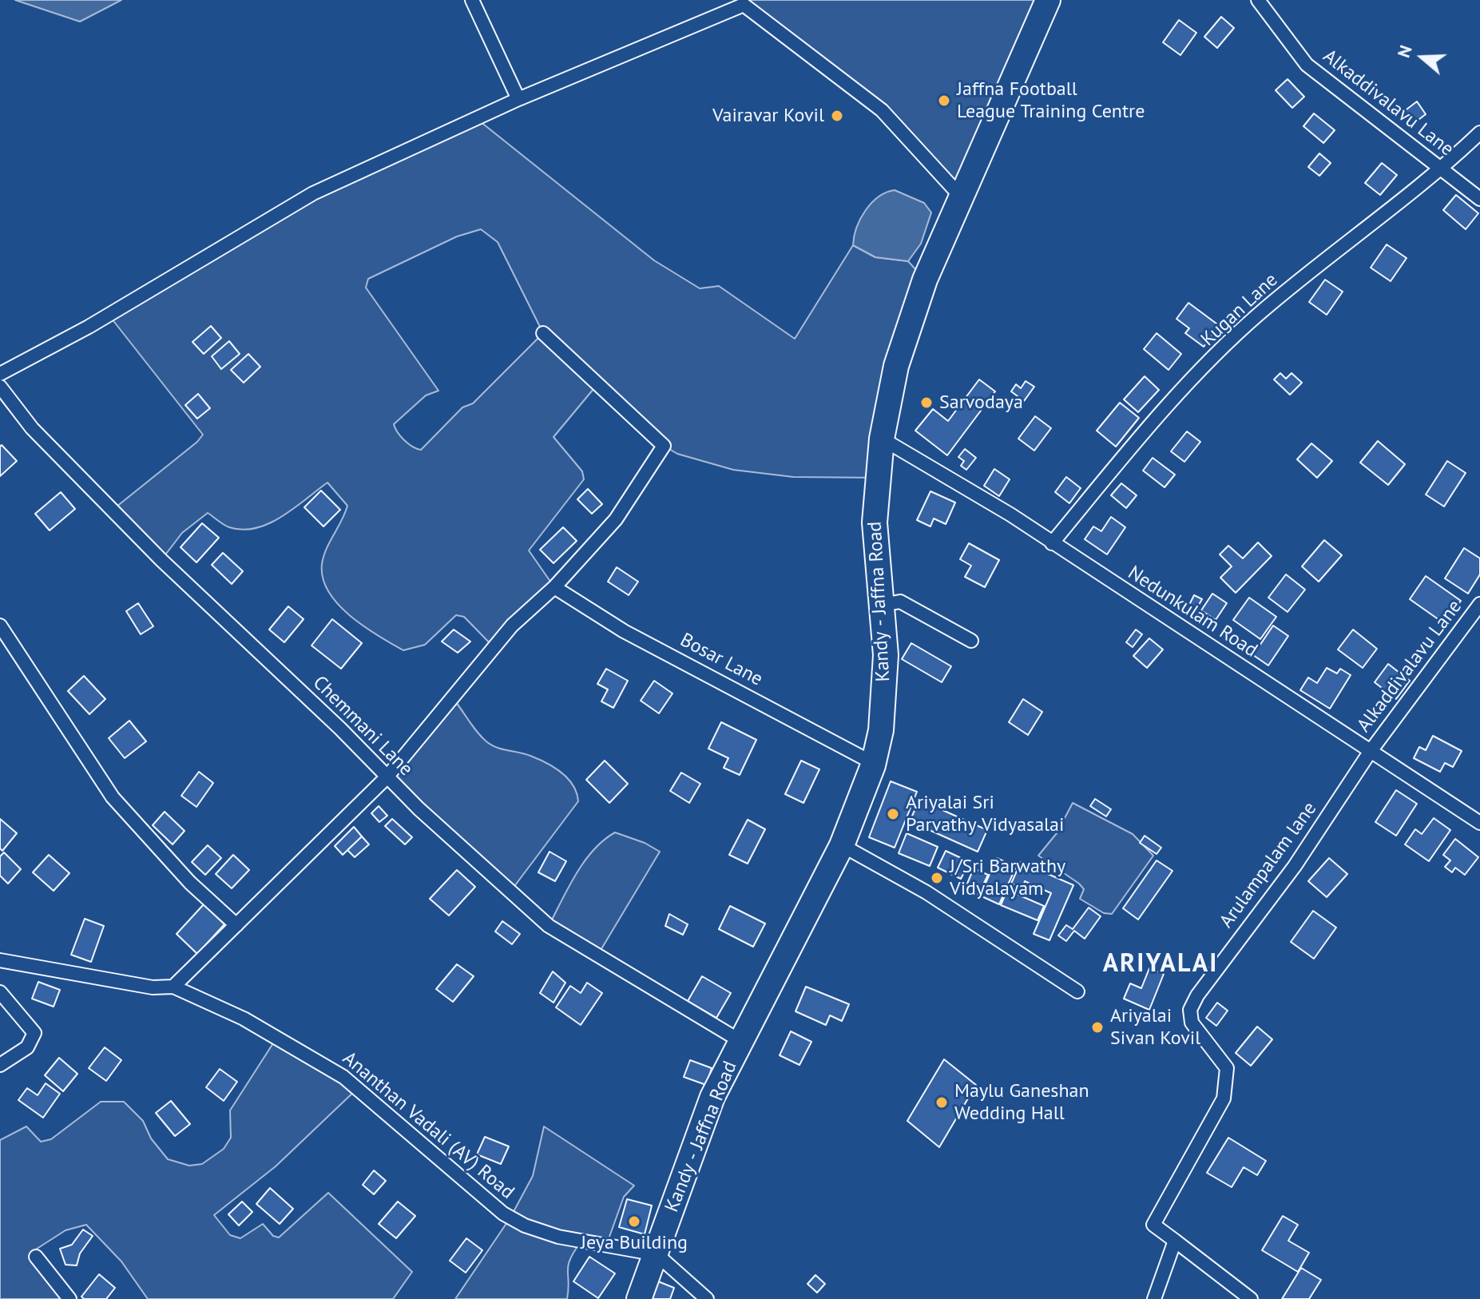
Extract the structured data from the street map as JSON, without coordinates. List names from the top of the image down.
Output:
{
  "streets": {
    "highway": ["Kandy - Jaffna Road"],
    "street": [
      "Alkaddivalavu Lane",
      "Kugan Lane",
      "Nedunkulam Road",
      "Bosar Lane",
      "Chemmani Lane",
      "Arulampalam lane",
      "Ananthan Vadali (AV) Road"
    ]
  },
  "crossings": [
    ["Alkaddivalavu Lane", "Kugan Lane"],
    ["Alkaddivalavu Lane", "Nedunkulam Road"],
    ["Alkaddivalavu Lane", "Arulampalam lane"],
    ["Kugan Lane", "Nedunkulam Road"],
    ["Kandy - Jaffna Road", "Nedunkulam Road"],
    ["Kandy - Jaffna Road", "Bosar Lane"],
    ["Kandy - Jaffna Road", "Chemmani Lane"],
    ["Kandy - Jaffna Road", "Ananthan Vadali (AV) Road"],
    ["Nedunkulam Road", "Arulampalam lane"]
  ],
  "districts": ["ARIYALAI"],
  "places": [
    "Jaffna Football League Training Centre",
    "Vairavar Kovil",
    "Sarvodaya",
    "Ariyalai Sri Parvathy Vidyasalai",
    "J/Sri Barwathy Vidyalayam",
    "Ariyalai Sivan Kovil",
    "Maylu Ganeshan Wedding Hall",
    "Jeya Building"
  ],
  "north": "left"
}
